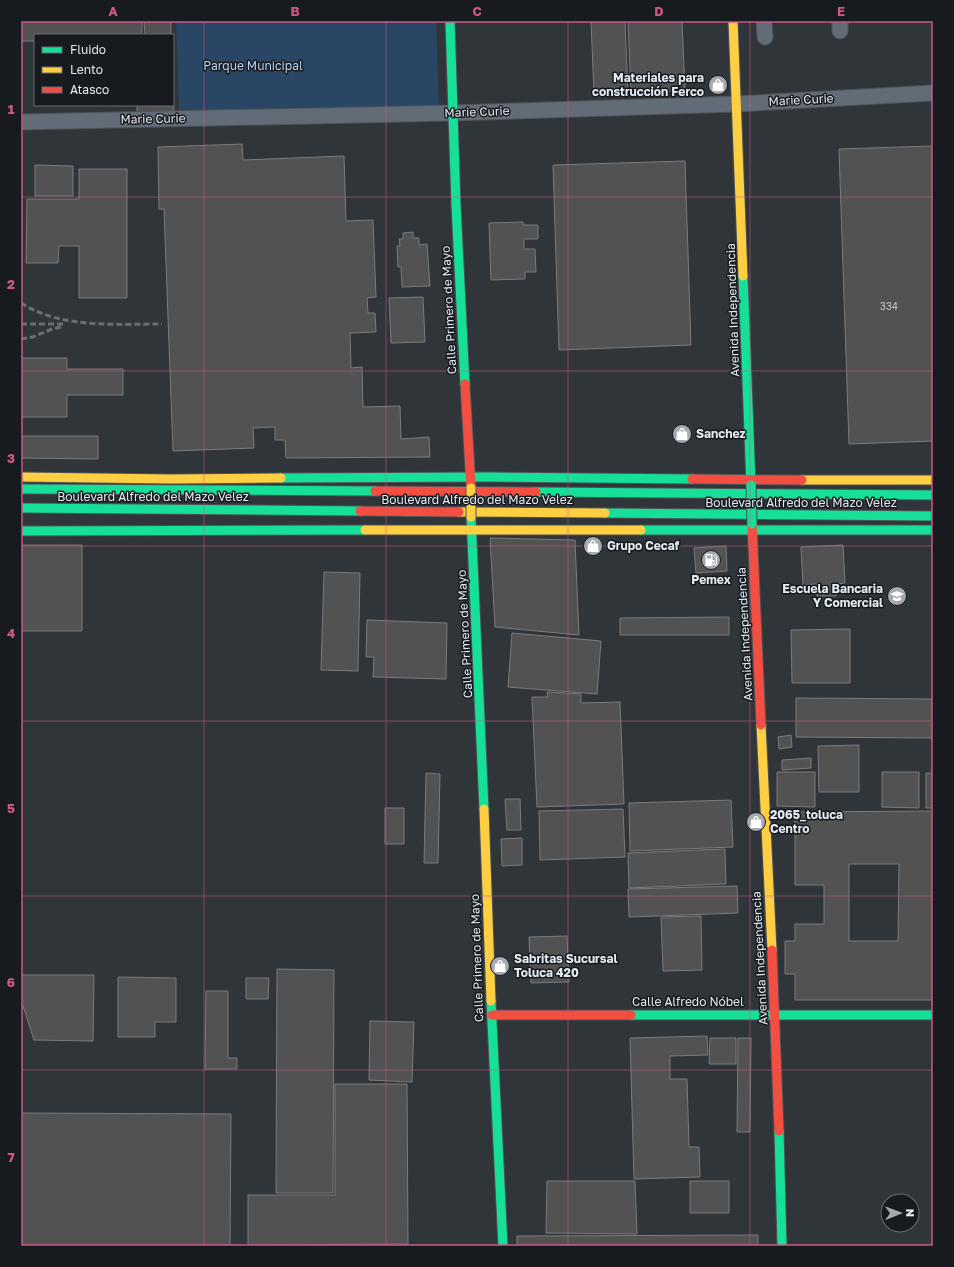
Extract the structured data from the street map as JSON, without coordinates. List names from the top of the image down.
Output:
{
  "streets": {
    "main road": [
      "Calle Primero de Mayo",
      "Avenida Independencia",
      "Boulevard Alfredo del Mazo Velez",
      "Calle Alfredo Nóbel"
    ],
    "street": ["Marie Curie"]
  },
  "crossings": [
    ["Marie Curie", "Calle Primero de Mayo"],
    ["Marie Curie", "Avenida Independencia"],
    ["Calle Primero de Mayo", "Boulevard Alfredo del Mazo Velez"],
    ["Calle Primero de Mayo", "Calle Alfredo Nóbel"],
    ["Avenida Independencia", "Boulevard Alfredo del Mazo Velez"],
    ["Avenida Independencia", "Calle Alfredo Nóbel"]
  ],
  "parks": ["Parque Municipal"],
  "places": {
    "shop": [
      "Materiales para construcción Ferco",
      "Sanchez",
      "Grupo Cecaf",
      "2065_toluca Centro",
      "Sabritas Sucursal Toluca 420"
    ],
    "fuel station": ["Pemex"],
    "school or university": ["Escuela Bancaria Y Comercial"]
  },
  "house_numbers": ["334"],
  "legend": ["Fluido", "Lento", "Atasco"],
  "north": "right",
  "grid": {
    "columns": [
      "A",
      "B",
      "C",
      "D",
      "E"
    ],
    "rows": [
      "1",
      "2",
      "3",
      "4",
      "5",
      "6",
      "7"
    ]
  }
}
